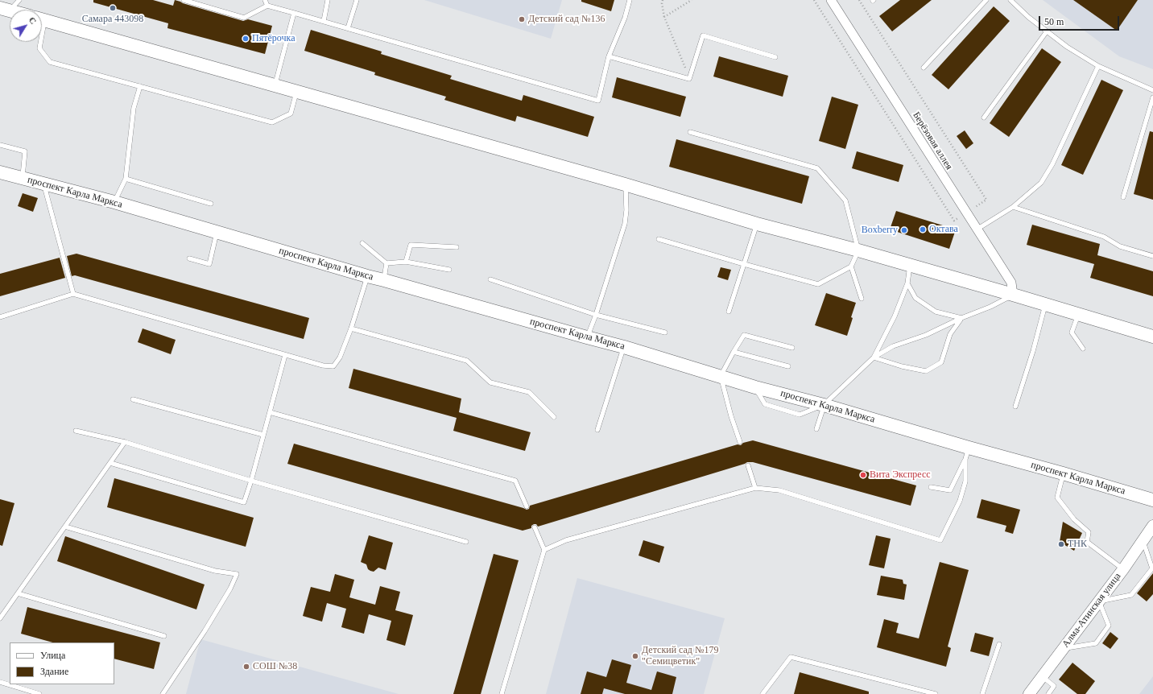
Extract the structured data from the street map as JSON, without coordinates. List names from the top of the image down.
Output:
{
  "streets": {
    "main road": ["проспект Карла Маркса"],
    "street": ["Берёзовая аллея", "Алма-Атинская улица"]
  },
  "places": [
    "Самара 443098",
    "Детский сад №136",
    "Пятёрочка",
    "Октава",
    "Boxberry",
    "Вита Экспресс",
    "ТНК",
    "Детский сад №179 \"Семицветик\"",
    "СОШ №38"
  ],
  "legend": ["Улица", "Здание"],
  "scale_bar": "50 m",
  "north": "top right"
}
